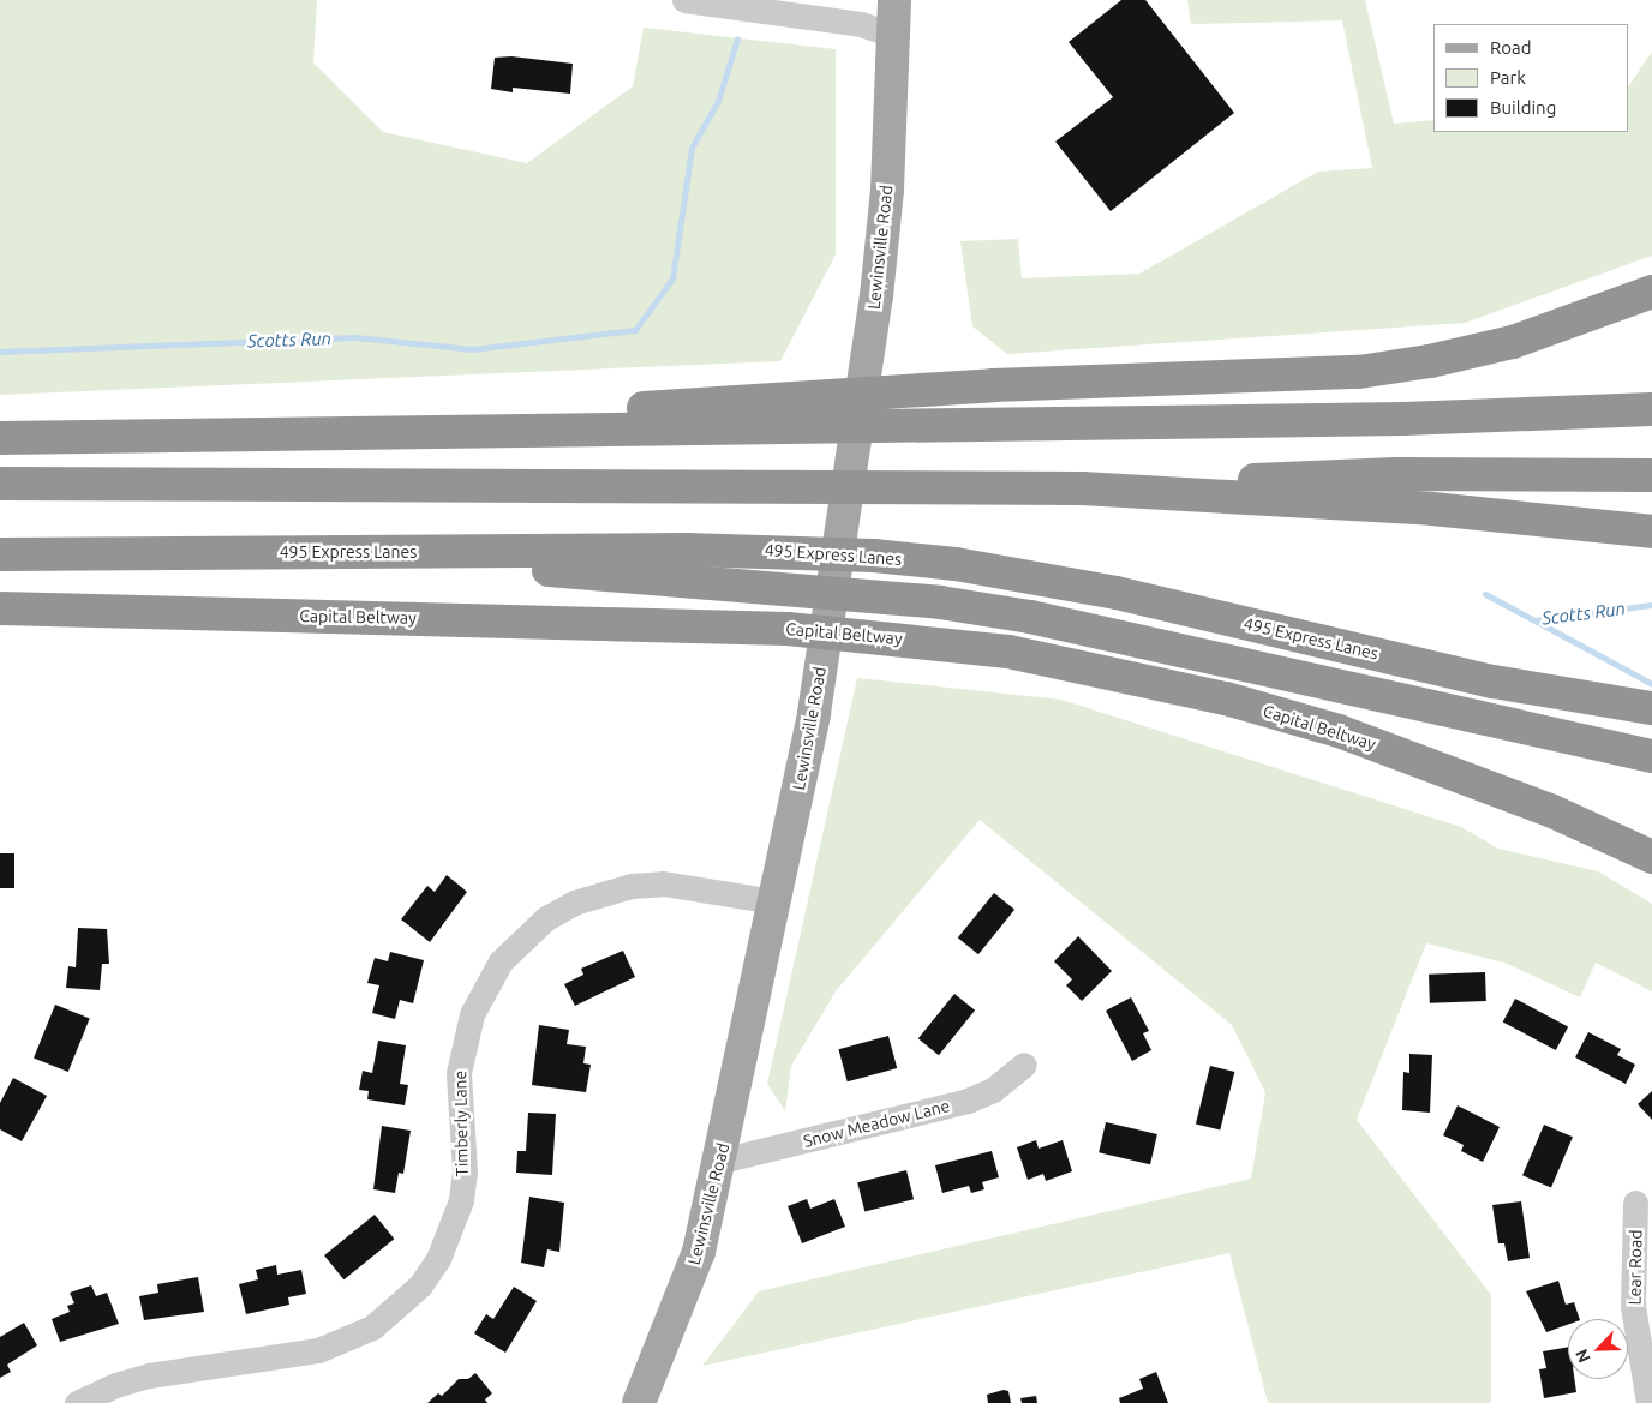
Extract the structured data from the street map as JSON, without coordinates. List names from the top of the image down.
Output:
{
  "streets": {
    "highway": ["495 Express Lanes", "Capital Beltway"],
    "main road": ["Lewinsville Road"],
    "street": ["Timberly Lane", "Snow Meadow Lane", "Lear Road"]
  },
  "crossings": [
    ["Lewinsville Road", "Timberly Lane"],
    ["Lewinsville Road", "Snow Meadow Lane"]
  ],
  "water": ["Scotts Run"],
  "legend": ["Road", "Park", "Building"],
  "north": "bottom left"
}
